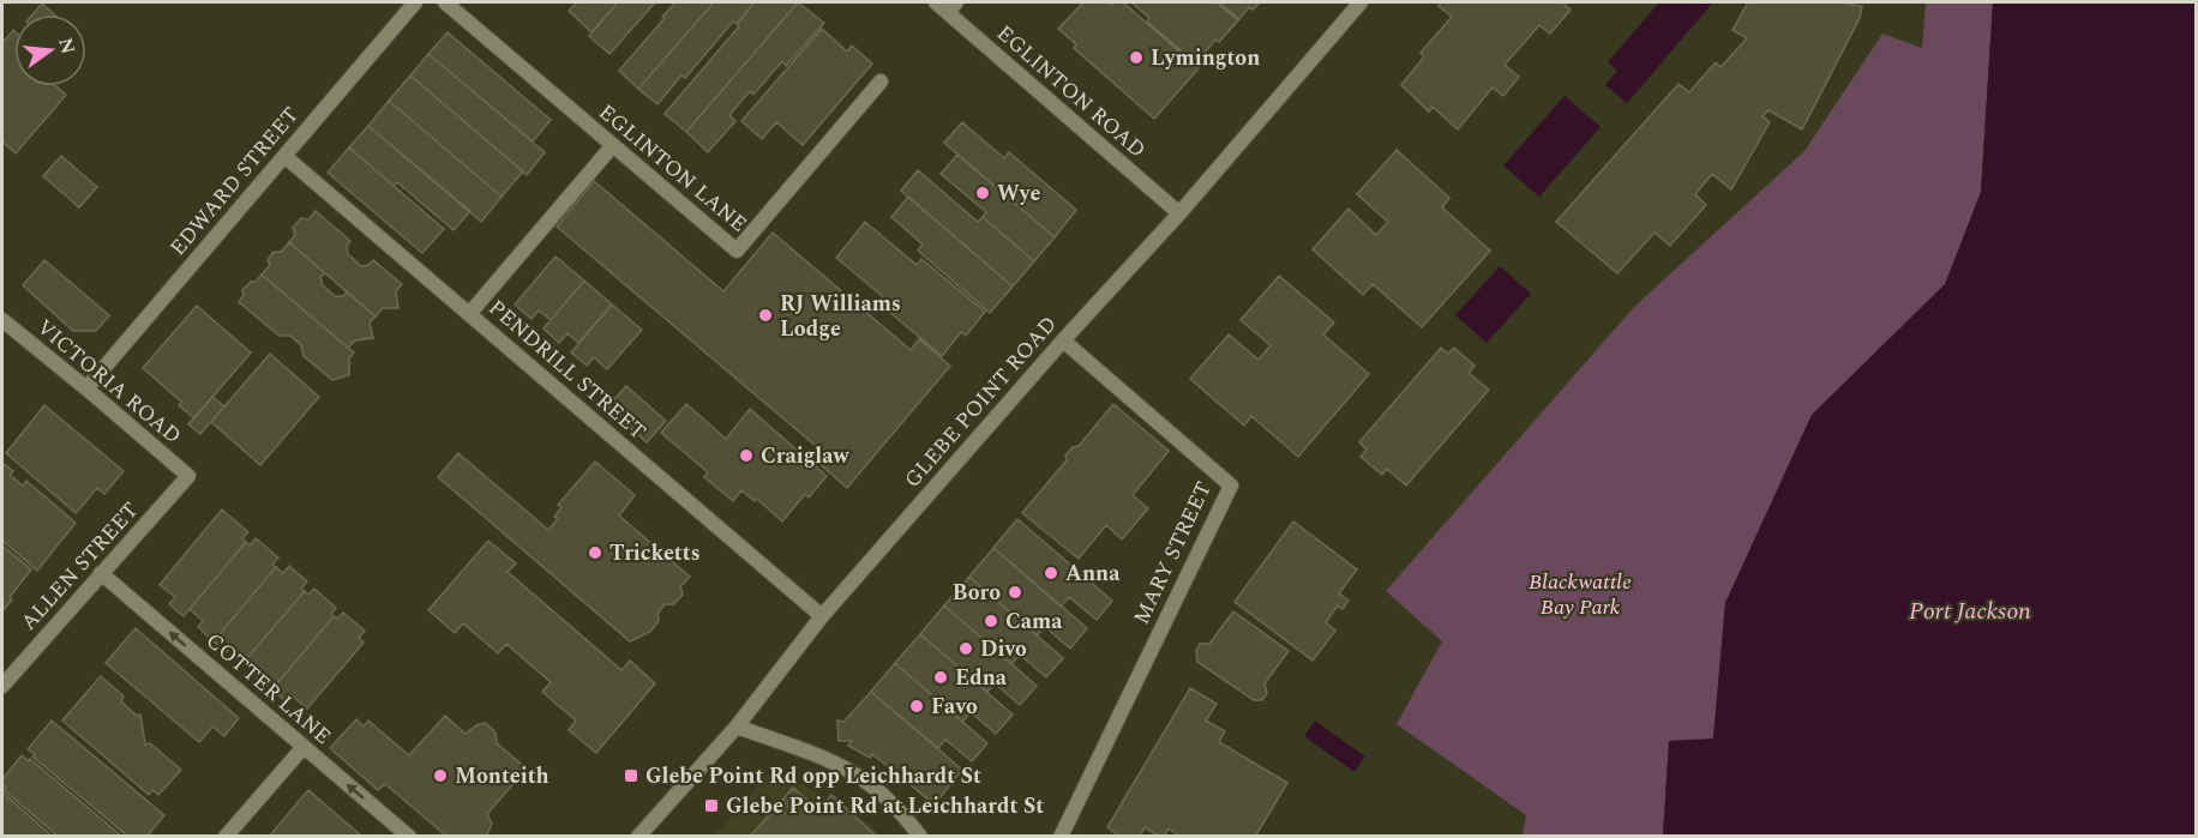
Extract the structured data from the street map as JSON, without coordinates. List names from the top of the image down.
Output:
{
  "streets": {
    "street": [
      "EGLINTON ROAD",
      "EGLINTON LANE",
      "EDWARD STREET",
      "PENDRILL STREET",
      "VICTORIA ROAD",
      "GLEBE POINT ROAD",
      "MARY STREET",
      "ALLEN STREET",
      "COTTER LANE"
    ]
  },
  "crossings": [
    ["EGLINTON ROAD", "GLEBE POINT ROAD"],
    ["EDWARD STREET", "PENDRILL STREET"],
    ["EDWARD STREET", "VICTORIA ROAD"],
    ["PENDRILL STREET", "GLEBE POINT ROAD"],
    ["VICTORIA ROAD", "ALLEN STREET"],
    ["GLEBE POINT ROAD", "MARY STREET"],
    ["ALLEN STREET", "COTTER LANE"]
  ],
  "one_way": ["COTTER LANE"],
  "water": ["Port Jackson"],
  "parks": ["Blackwattle Bay Park"],
  "places": {
    "other": [
      "Lymington",
      "Wye",
      "RJ Williams Lodge",
      "Craiglaw",
      "Tricketts",
      "Anna",
      "Boro",
      "Cama",
      "Divo",
      "Edna",
      "Favo",
      "Monteith"
    ],
    "transit": ["Glebe Point Rd opp Leichhardt St", "Glebe Point Rd at Leichhardt St"]
  },
  "north": "right"
}
